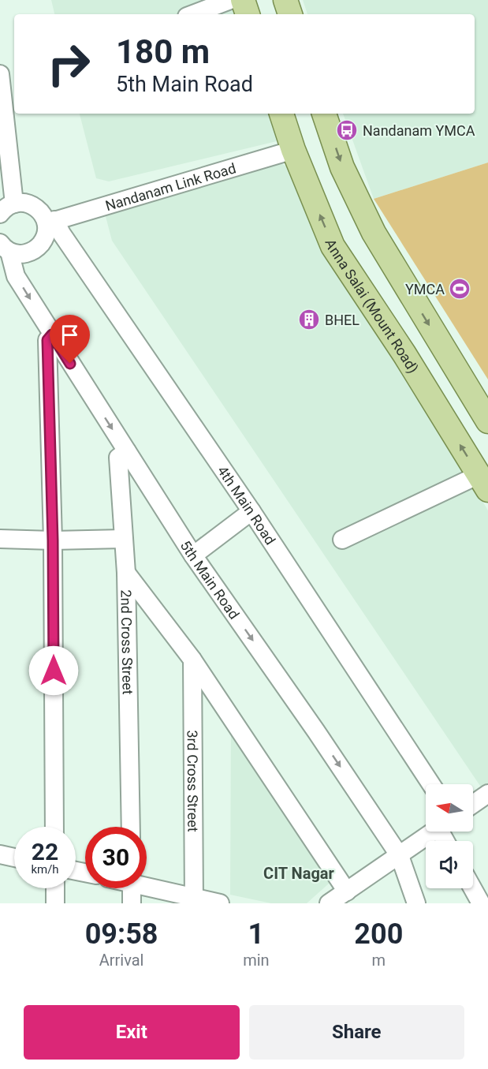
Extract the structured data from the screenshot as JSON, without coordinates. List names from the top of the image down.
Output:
{
  "streets": {
    "main road": ["Anna Salai (Mount Road)"],
    "street": [
      "Nandanam Link Road",
      "4th Main Road",
      "5th Main Road",
      "2nd Cross Street",
      "3rd Cross Street"
    ]
  },
  "crossings": [
    ["Nandanam Link Road", "Anna Salai (Mount Road)"],
    ["Nandanam Link Road", "4th Main Road"],
    ["5th Main Road", "2nd Cross Street"]
  ],
  "districts": ["CIT Nagar"],
  "places": {
    "bus stop": ["Nandanam YMCA"],
    "sports": ["YMCA"],
    "building": ["BHEL"]
  },
  "north": "left",
  "page": {
    "turn": ["180 m", "5th Main Road"],
    "speed": "22 km/h",
    "limit": "30",
    "eta": [
      "09:58",
      "Arrival",
      "1",
      "min",
      "200",
      "m"
    ],
    "buttons": ["Exit", "Share"]
  }
}
